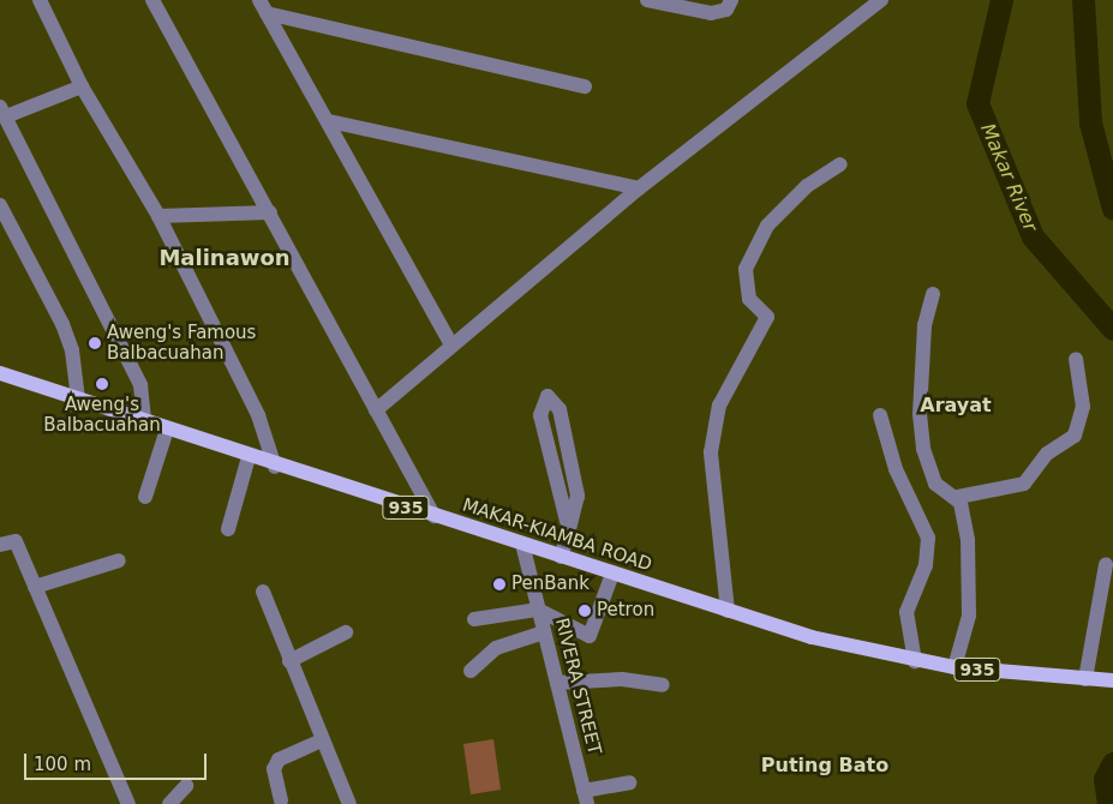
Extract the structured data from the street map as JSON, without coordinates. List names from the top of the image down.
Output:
{
  "streets": {
    "main road": ["935", "MAKAR-KIAMBA ROAD"],
    "street": ["RIVERA STREET"]
  },
  "crossings": [
    ["MAKAR-KIAMBA ROAD", "RIVERA STREET"]
  ],
  "districts": ["Malinawon", "Arayat", "Puting Bato"],
  "water": ["Makar River"],
  "places": [
    "Aweng's Famous Balbacuahan",
    "Aweng's Balbacuahan",
    "PenBank",
    "Petron"
  ],
  "scale_bar": "100 m"
}
